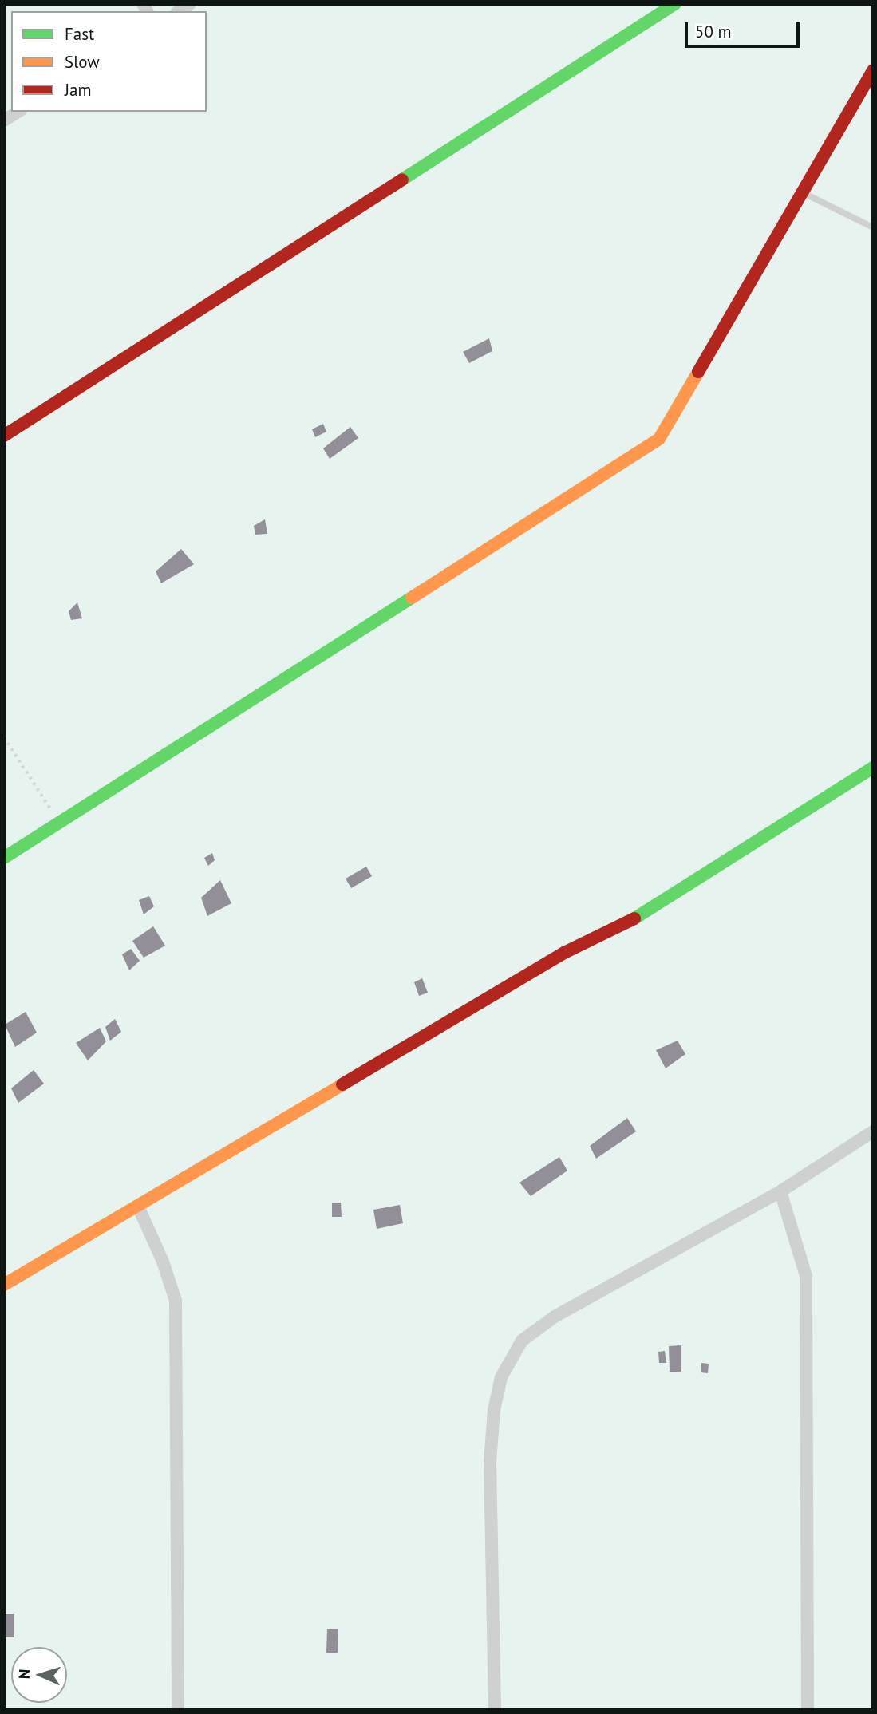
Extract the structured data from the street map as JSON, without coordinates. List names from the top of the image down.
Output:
{
  "legend": ["Fast", "Slow", "Jam"],
  "scale_bar": "50 m",
  "north": "left"
}
